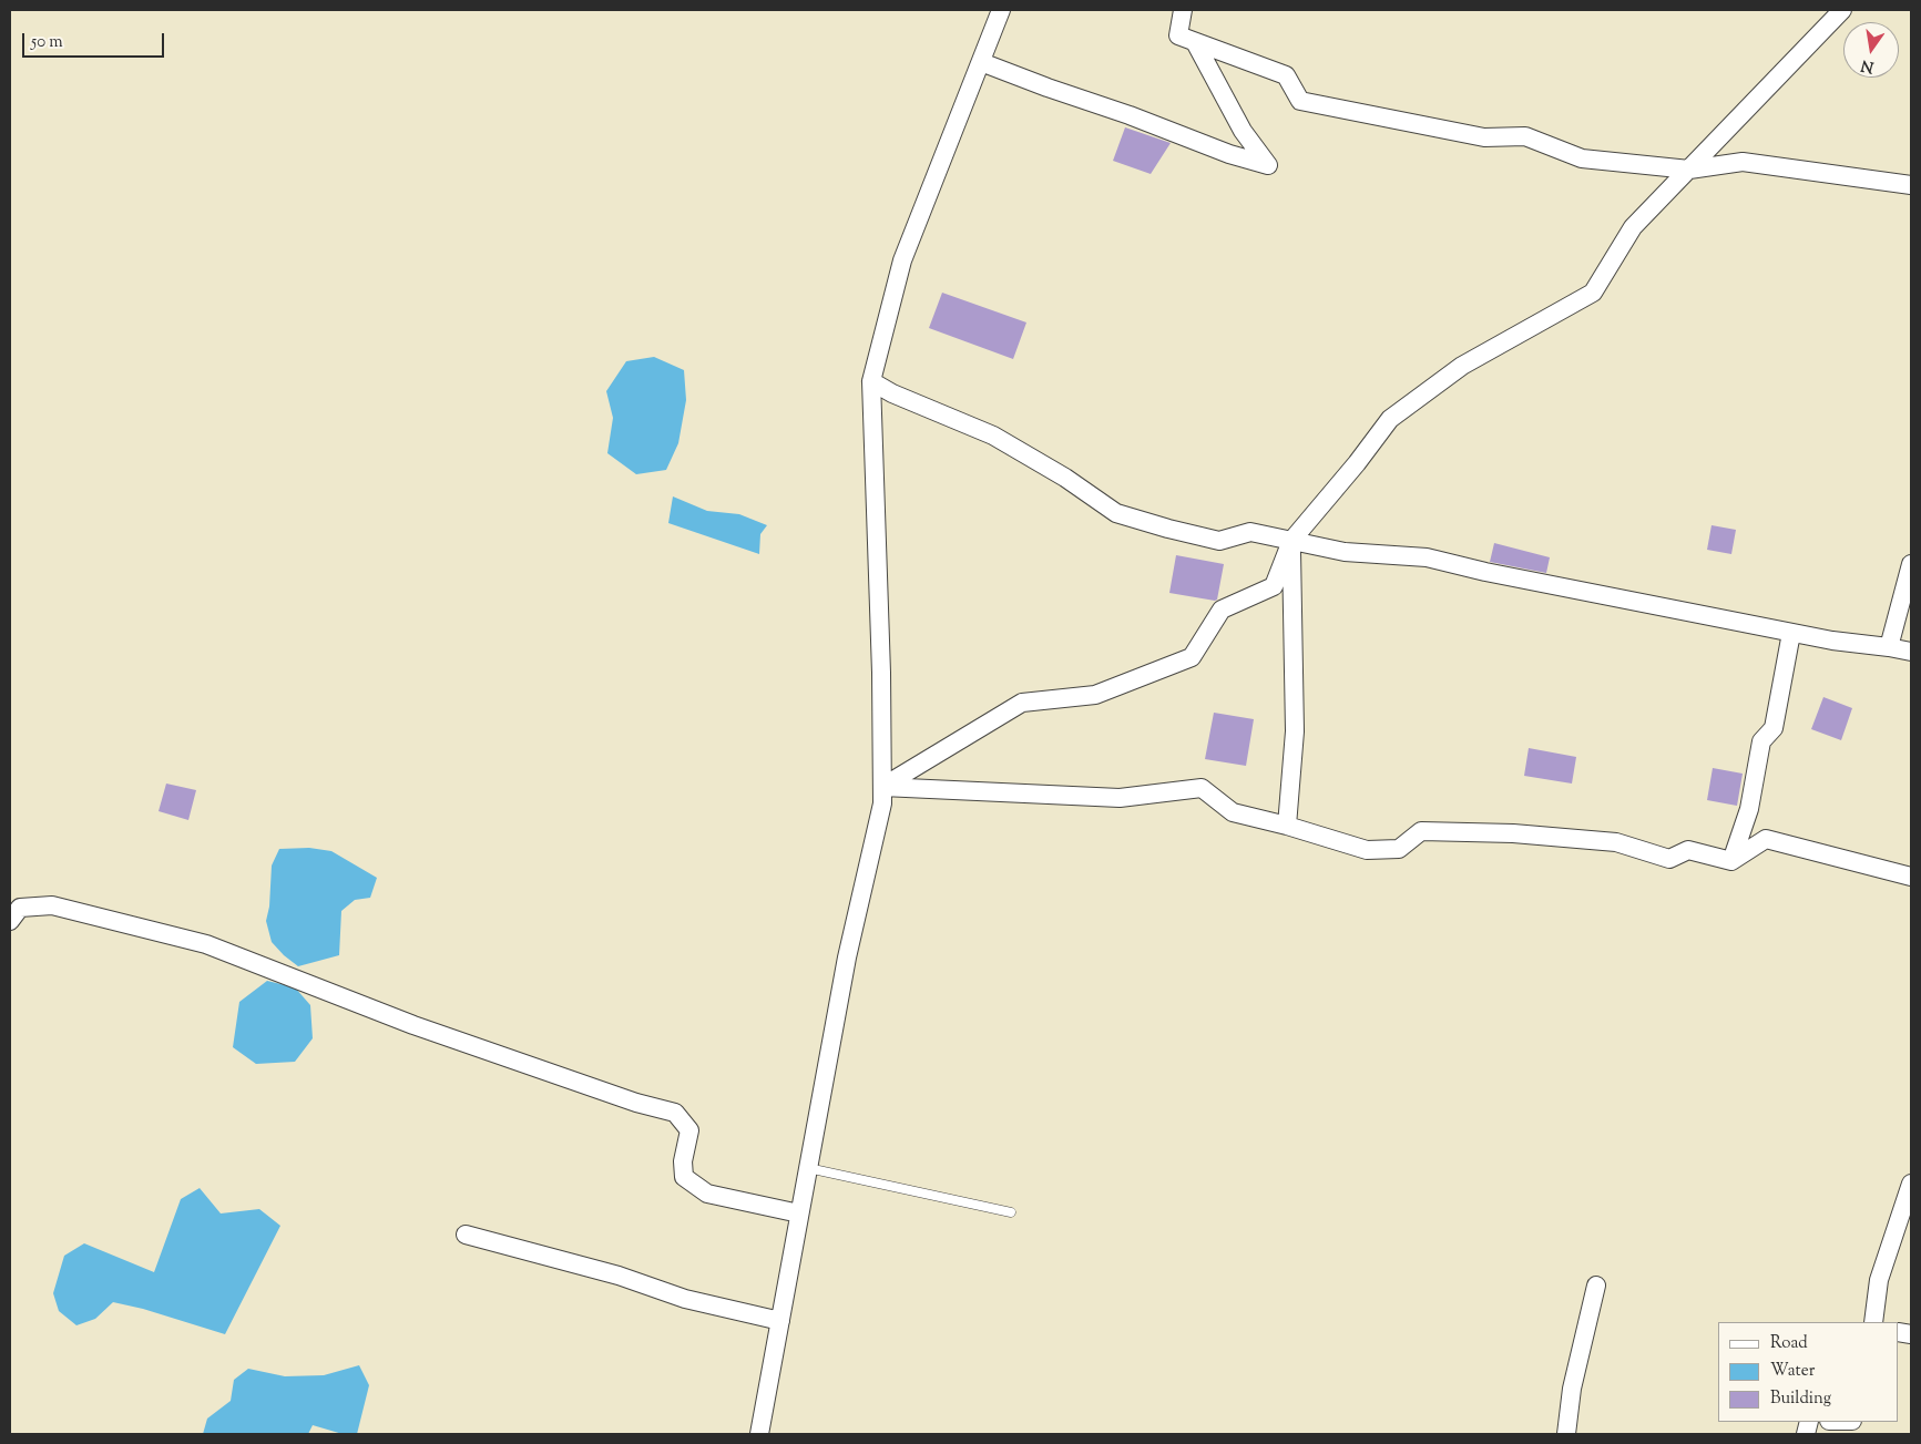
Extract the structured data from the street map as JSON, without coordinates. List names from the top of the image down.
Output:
{
  "legend": ["Road", "Water", "Building"],
  "scale_bar": "50 m",
  "north": "bottom"
}
